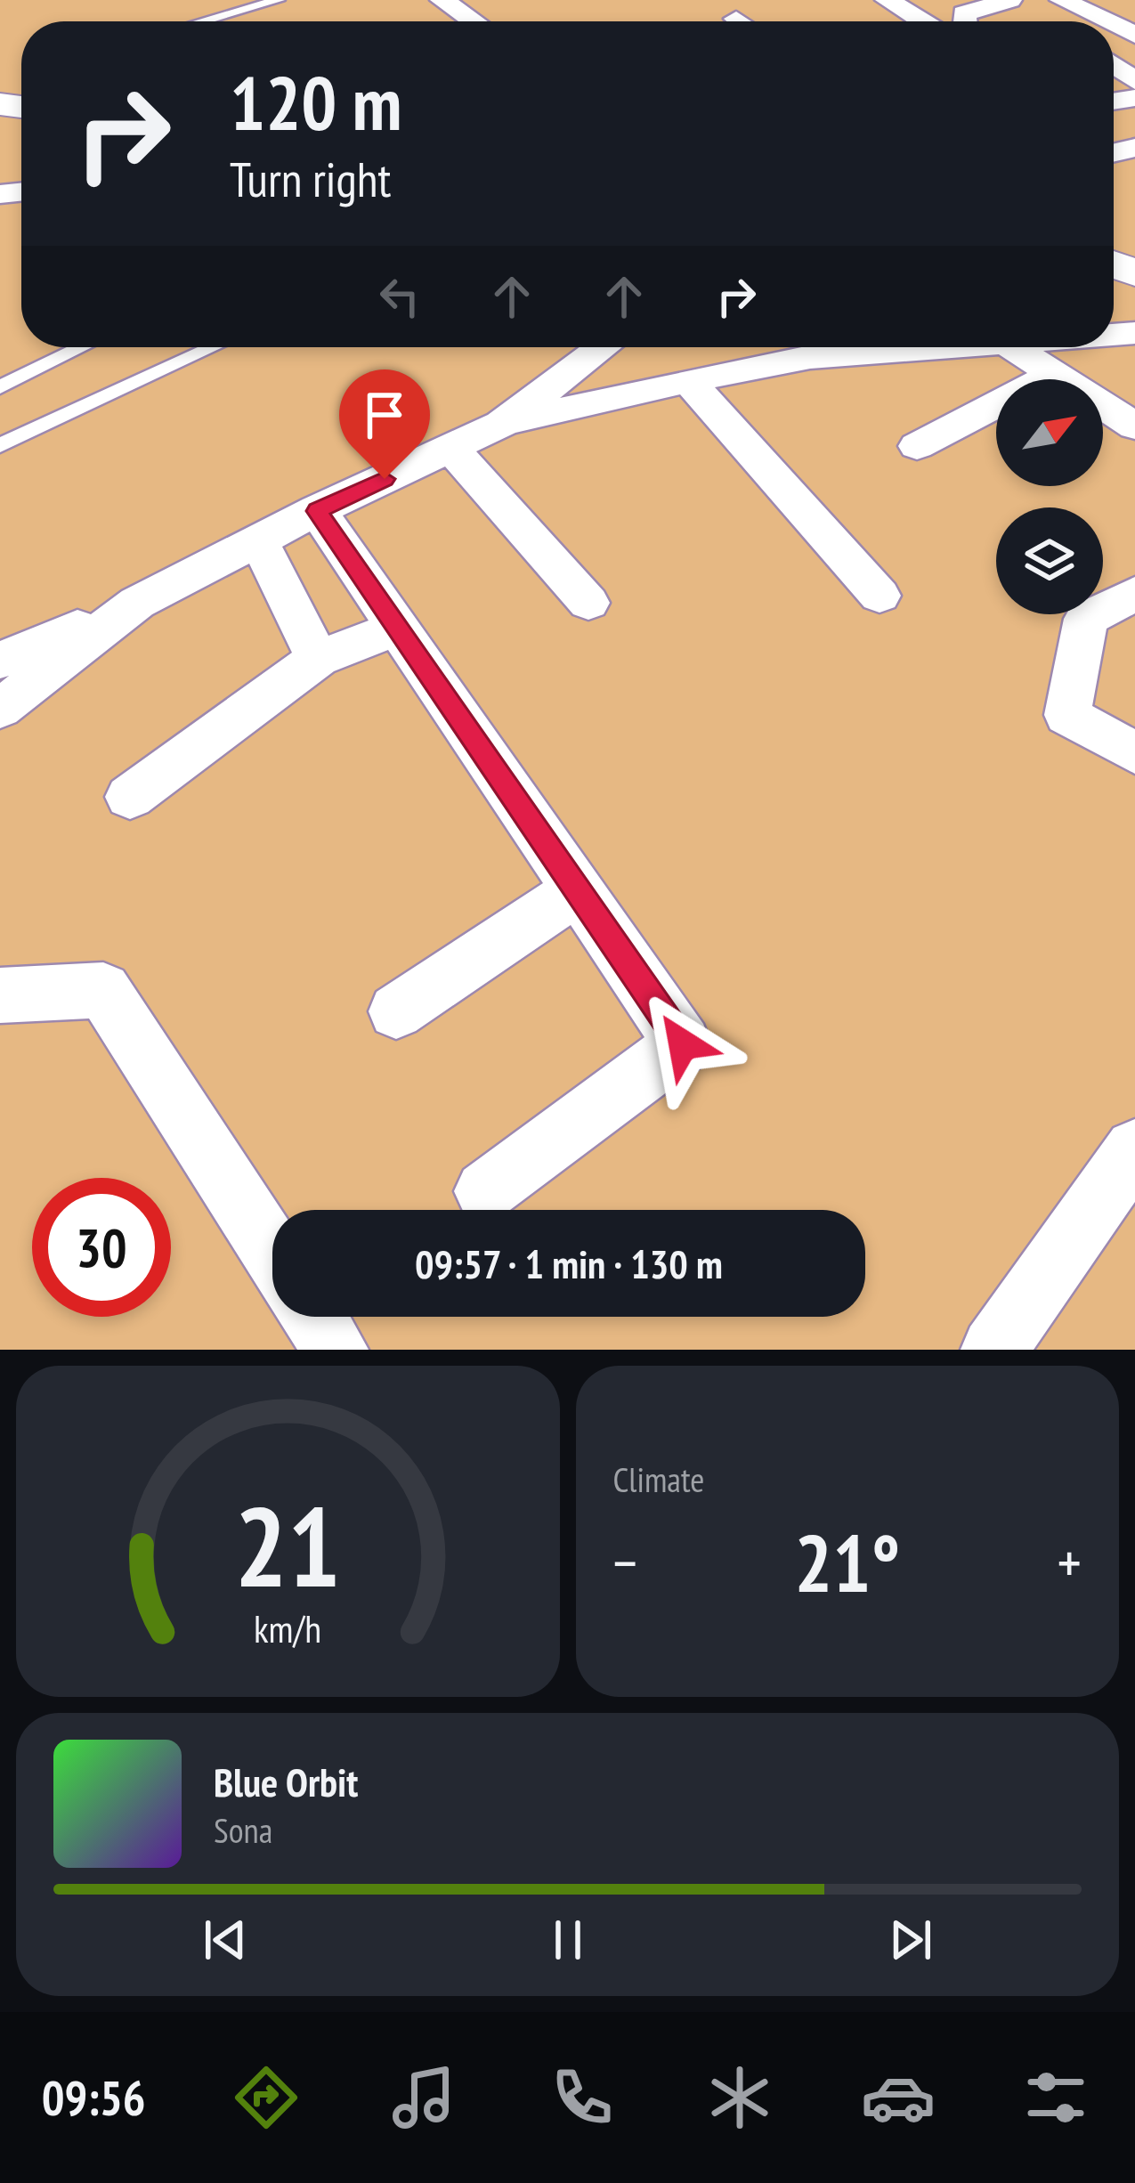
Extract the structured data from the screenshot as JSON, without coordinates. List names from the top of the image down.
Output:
{
  "north": "top right",
  "page": {
    "turn": ["120 m", "Turn right"],
    "limit": "30",
    "trip": "09:57 · 1 min · 130 m",
    "tile": "Climate",
    "heat": ["−", "21°", "+"],
    "song": ["Blue Orbit", "Sona"],
    "tabs": "09:56",
    "gauge": ["21", "km/h"]
  }
}
